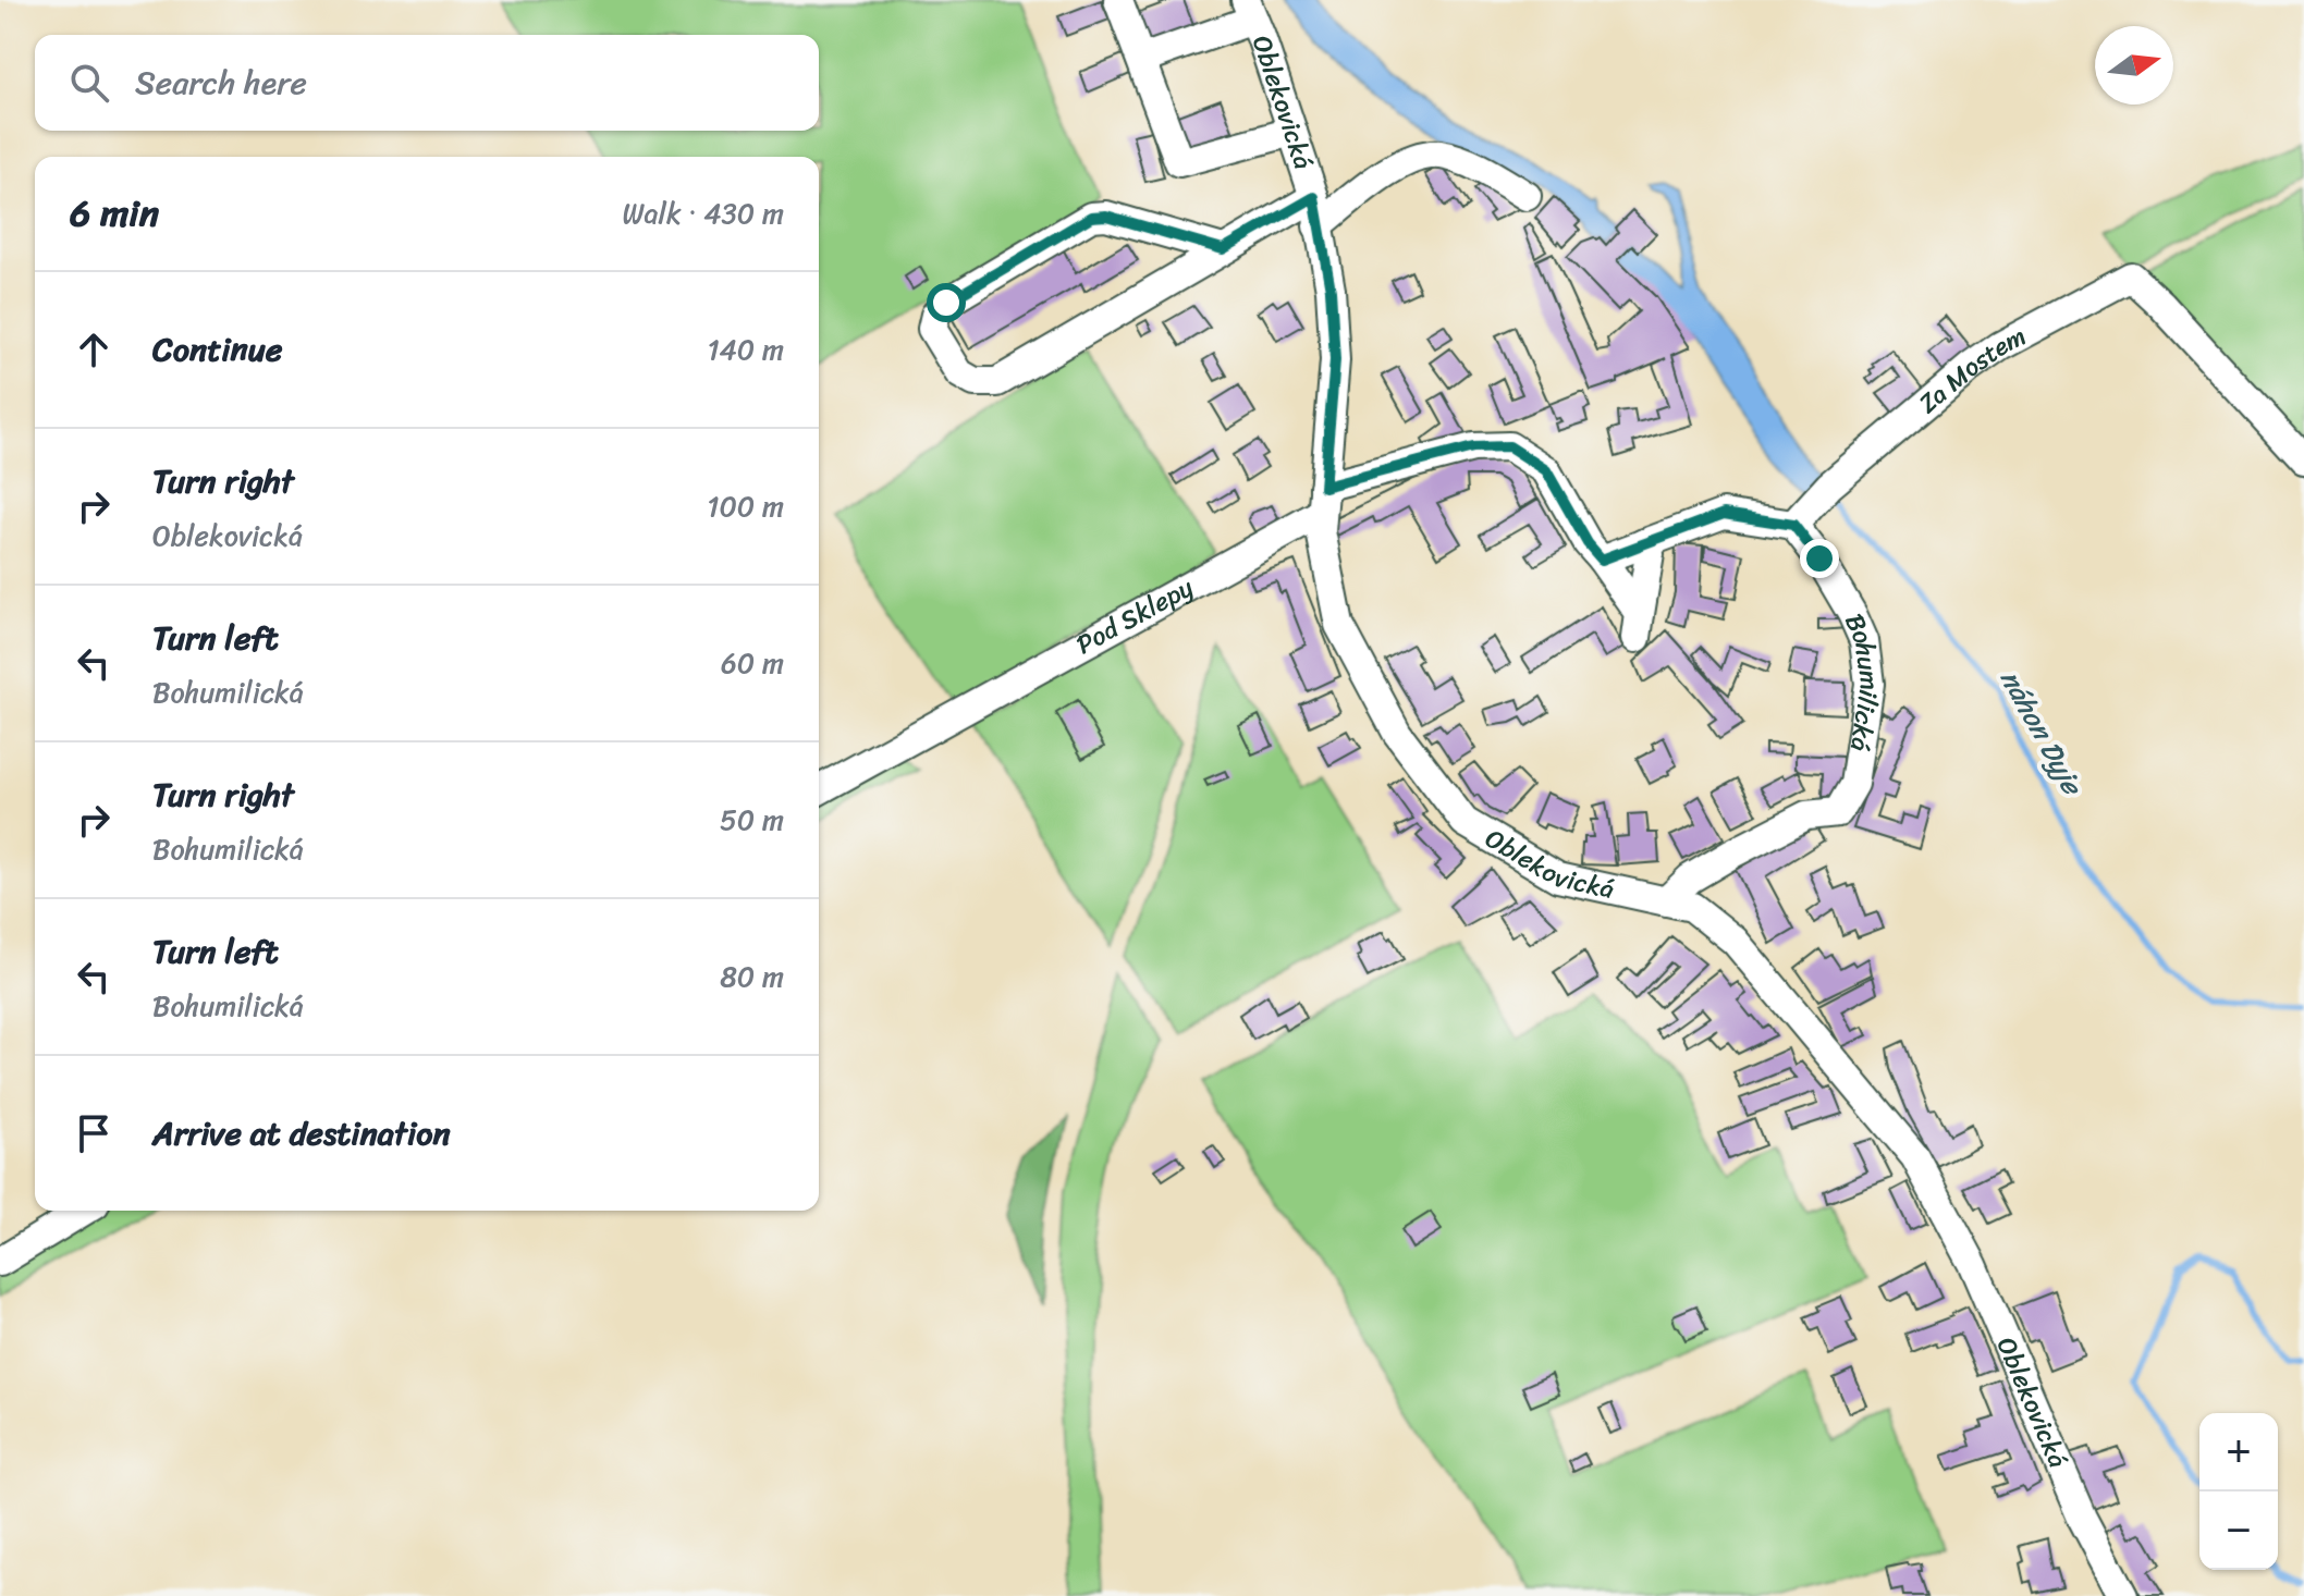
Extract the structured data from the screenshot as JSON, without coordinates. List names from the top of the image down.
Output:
{
  "streets": {
    "street": [
      "Oblekovická",
      "Za Mostem",
      "Pod Sklepy",
      "Bohumilická"
    ]
  },
  "crossings": [
    ["Oblekovická", "Pod Sklepy"],
    ["Oblekovická", "Bohumilická"],
    ["Za Mostem", "Bohumilická"]
  ],
  "water": ["náhon Dyje"],
  "north": "right",
  "page": {
    "search": "Search here",
    "heading": ["6 min", "Walk · 430 m"],
    "list": [
      ["Continue", "140 m"],
      ["Turn right", "Oblekovická", "100 m"],
      ["Turn left", "Bohumilická", "60 m"],
      ["Turn right", "Bohumilická", "50 m"],
      ["Turn left", "Bohumilická", "80 m"],
      "Arrive at destination"
    ],
    "map_buttons": ["+", "−"]
  }
}
